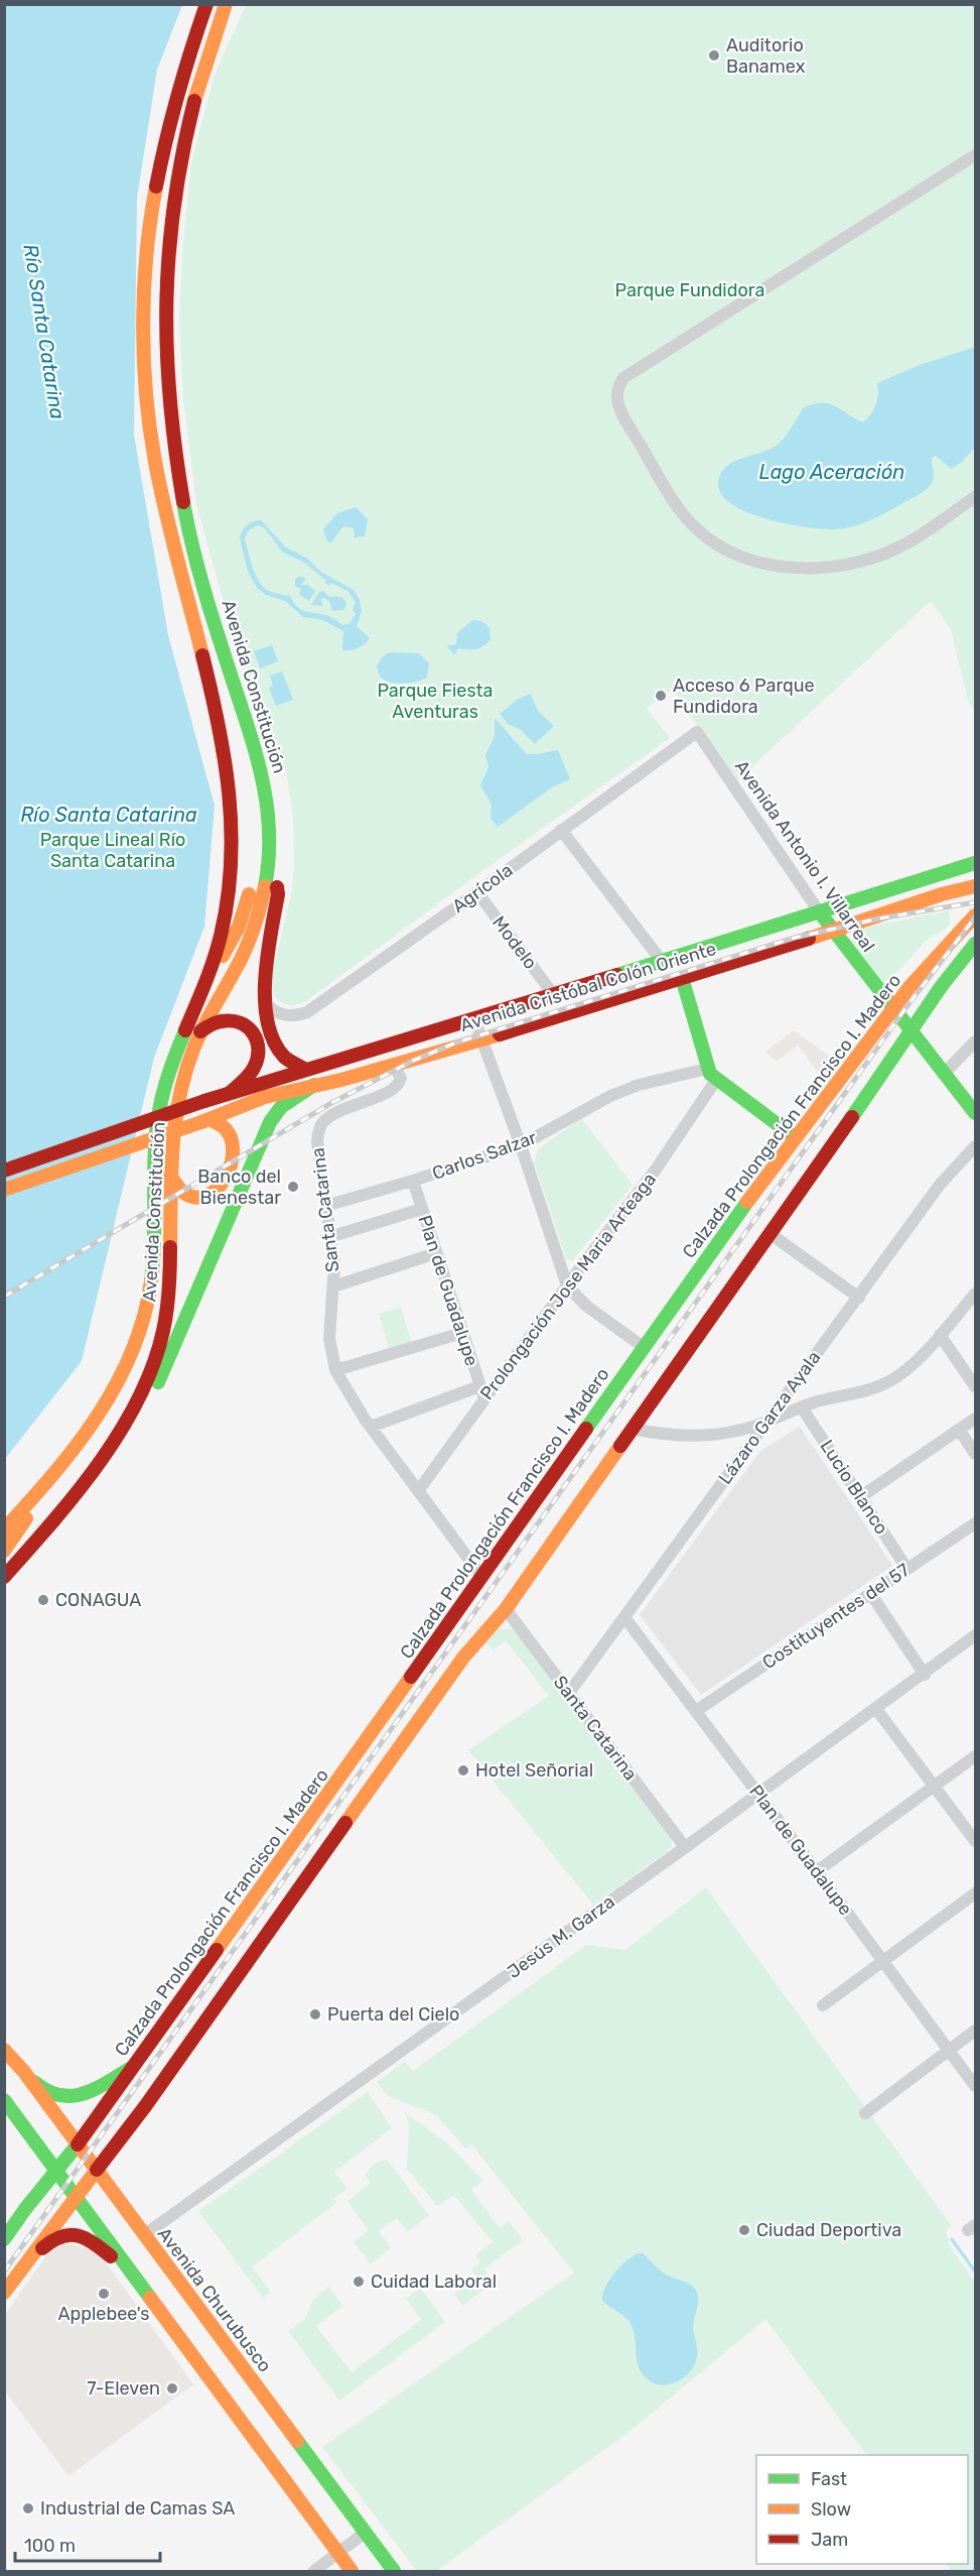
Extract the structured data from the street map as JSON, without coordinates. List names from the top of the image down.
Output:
{
  "streets": {
    "main road": [
      "Avenida Constitución",
      "Avenida Antonio I. Villarreal",
      "Avenida Cristóbal Colón Oriente",
      "Calzada Prolongación Francisco I. Madero",
      "Avenida Churubusco"
    ],
    "street": [
      "Agrícola",
      "Modelo",
      "Carlos Salzar",
      "Santa Catarina",
      "Prolongación Jose Maria Arteaga",
      "Plan de Guadalupe",
      "Lázaro Garza Ayala",
      "Lucio Blanco",
      "Costituyentes del 57",
      "Jesús M. Garza"
    ]
  },
  "crossings": [
    ["Avenida Antonio I. Villarreal", "Agrícola"],
    ["Avenida Antonio I. Villarreal", "Avenida Cristóbal Colón Oriente"],
    ["Avenida Antonio I. Villarreal", "Calzada Prolongación Francisco I. Madero"],
    ["Agrícola", "Modelo"],
    ["Modelo", "Avenida Cristóbal Colón Oriente"],
    ["Avenida Cristóbal Colón Oriente", "Santa Catarina"],
    ["Calzada Prolongación Francisco I. Madero", "Santa Catarina"],
    ["Calzada Prolongación Francisco I. Madero", "Avenida Churubusco"],
    ["Carlos Salzar", "Santa Catarina"],
    ["Carlos Salzar", "Prolongación Jose Maria Arteaga"],
    ["Carlos Salzar", "Plan de Guadalupe"],
    ["Santa Catarina", "Prolongación Jose Maria Arteaga"],
    ["Santa Catarina", "Lázaro Garza Ayala"],
    ["Santa Catarina", "Jesús M. Garza"],
    ["Prolongación Jose Maria Arteaga", "Plan de Guadalupe"],
    ["Plan de Guadalupe", "Lázaro Garza Ayala"],
    ["Plan de Guadalupe", "Costituyentes del 57"],
    ["Plan de Guadalupe", "Jesús M. Garza"],
    ["Lucio Blanco", "Costituyentes del 57"],
    ["Jesús M. Garza", "Avenida Churubusco"]
  ],
  "water": ["Río Santa Catarina", "Lago Aceración"],
  "parks": ["Parque Fundidora", "Parque Fiesta Aventuras", "Parque Lineal Río Santa Catarina"],
  "places": [
    "Auditorio Banamex",
    "Acceso 6 Parque Fundidora",
    "Banco del Bienestar",
    "CONAGUA",
    "Hotel Señorial",
    "Puerta del Cielo",
    "Ciudad Deportiva",
    "Cuidad Laboral",
    "Applebee's",
    "7-Eleven",
    "Industrial de Camas SA"
  ],
  "legend": ["Fast", "Slow", "Jam"],
  "scale_bar": "100 m"
}
